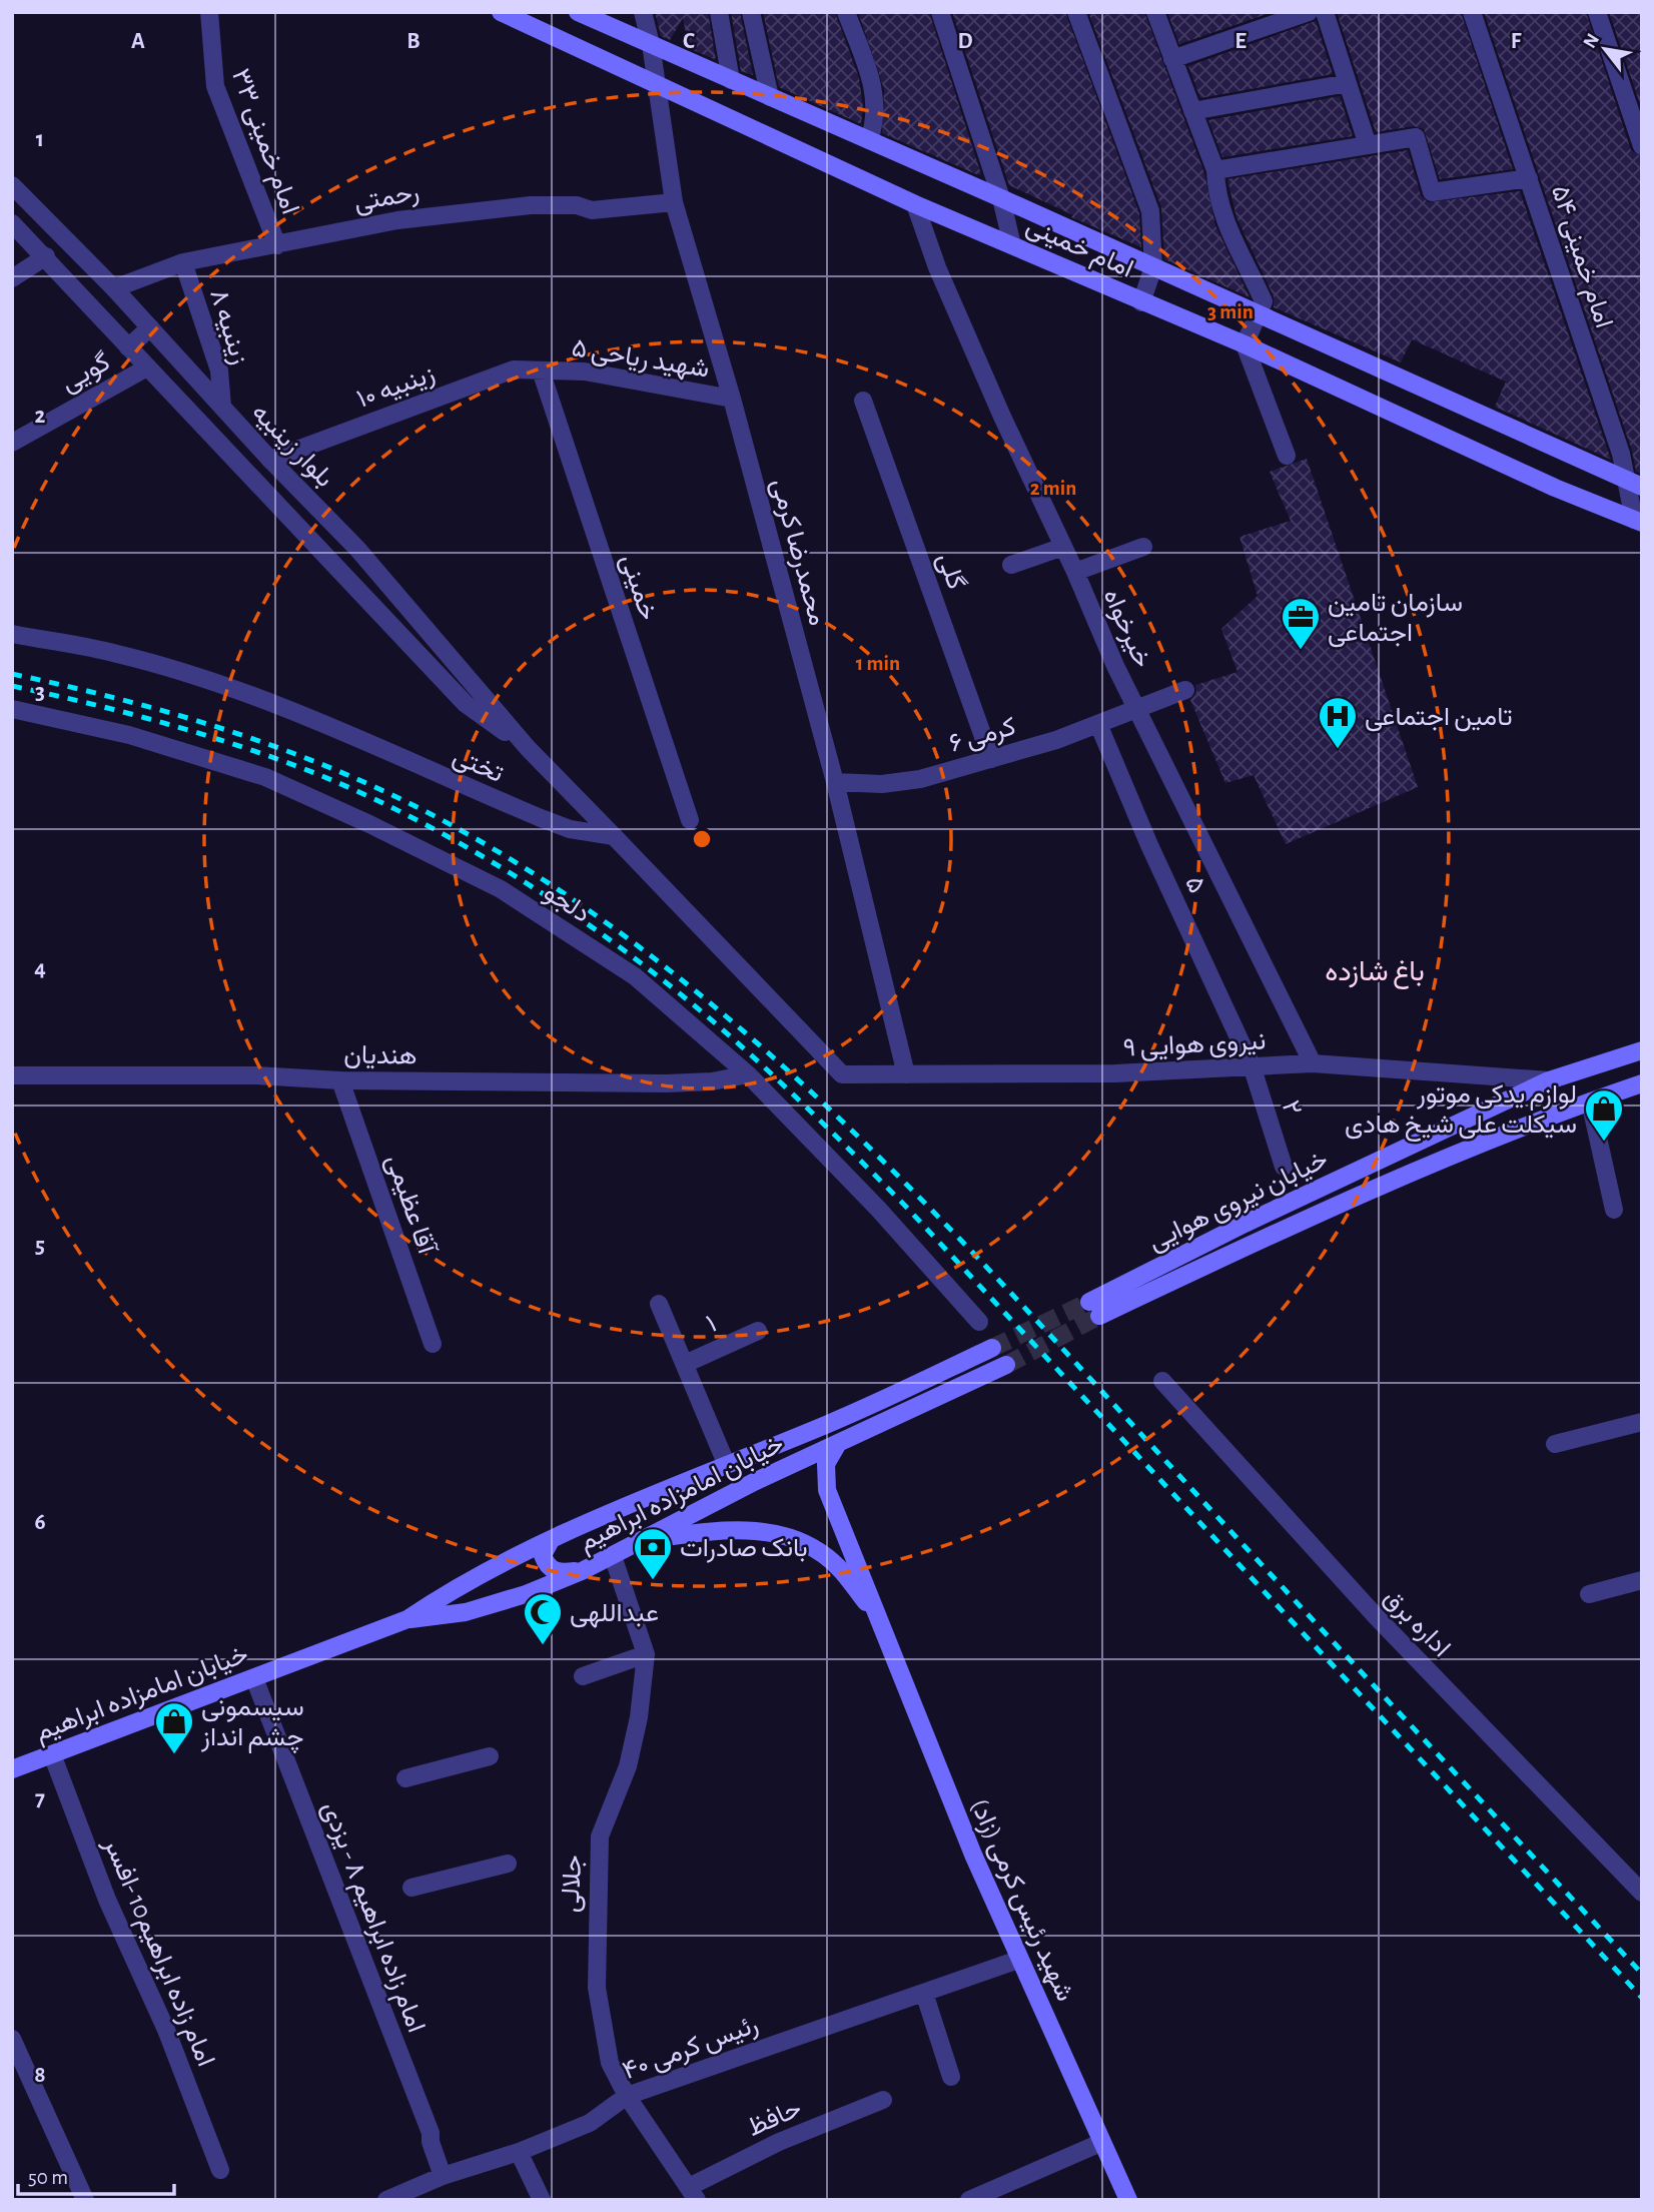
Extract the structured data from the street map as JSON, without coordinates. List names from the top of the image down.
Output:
{
  "streets": {
    "main road": [
      "امام خمینی",
      "خیابان نیروی هوایی",
      "خیابان امامزاده ابراهیم",
      "شهید رئیس کرمی (زاد)"
    ],
    "street": [
      "امام خمینی ۳۳",
      "رحمتی",
      "امام خمینی ۵۴",
      "زینبیه ۸",
      "۵ شهید ریاحی",
      "گویی",
      "زینبیه ۱۰",
      "بلوار زینبیه",
      "محمدرضا کرمی",
      "گلی",
      "خمینی",
      "خیرخواه",
      "کرمی ۶",
      "تختی",
      "۵",
      "دلجو",
      "نیروی هوایی ۹",
      "هندیان",
      "۲",
      "آقا عظیمی",
      "۱",
      "اداره برق",
      "جلالی",
      "امام زاده ابراهیم ۸ - یزدی",
      "امام زاده ابراهیم10 -افسر",
      "رئیس کرمی ۴۰",
      "حافظ"
    ]
  },
  "crossings": [
    ["امام خمینی ۳۳", "رحمتی"],
    ["رحمتی", "زینبیه ۸"],
    ["رحمتی", "بلوار زینبیه"],
    ["رحمتی", "محمدرضا کرمی"],
    ["امام خمینی", "امام خمینی ۵۴"],
    ["امام خمینی", "محمدرضا کرمی"],
    ["امام خمینی", "خیرخواه"],
    ["زینبیه ۸", "بلوار زینبیه"],
    ["۵ شهید ریاحی", "زینبیه ۱۰"],
    ["۵ شهید ریاحی", "محمدرضا کرمی"],
    ["۵ شهید ریاحی", "خمینی"],
    ["گویی", "بلوار زینبیه"],
    ["زینبیه ۱۰", "بلوار زینبیه"],
    ["زینبیه ۱۰", "خمینی"],
    ["بلوار زینبیه", "تختی"],
    ["بلوار زینبیه", "نیروی هوایی ۹"],
    ["محمدرضا کرمی", "کرمی ۶"],
    ["محمدرضا کرمی", "نیروی هوایی ۹"],
    ["گلی", "کرمی ۶"],
    ["خیرخواه", "کرمی ۶"],
    ["خیرخواه", "نیروی هوایی ۹"],
    ["کرمی ۶", "۵"],
    ["تختی", "نیروی هوایی ۹"],
    ["۵", "نیروی هوایی ۹"],
    ["۵", "۲"],
    ["دلجو", "هندیان"],
    ["نیروی هوایی ۹", "۲"],
    ["نیروی هوایی ۹", "خیابان نیروی هوایی"],
    ["هندیان", "آقا عظیمی"],
    ["خیابان امامزاده ابراهیم", "جلالی"],
    ["خیابان امامزاده ابراهیم", "شهید رئیس کرمی (زاد)"],
    ["خیابان امامزاده ابراهیم", "امام زاده ابراهیم ۸ - یزدی"],
    ["خیابان امامزاده ابراهیم", "امام زاده ابراهیم10 -افسر"],
    ["جلالی", "رئیس کرمی ۴۰"],
    ["جلالی", "حافظ"],
    ["شهید رئیس کرمی (زاد)", "رئیس کرمی ۴۰"],
    ["امام زاده ابراهیم ۸ - یزدی", "رئیس کرمی ۴۰"]
  ],
  "districts": ["باغ شازده"],
  "places": {
    "office": ["سازمان تامین اجتماعی"],
    "hospital": ["تامین اجتماعی"],
    "shop": ["لوازم یدکی موتور سیکلت علی شیخ هادی", "سیسمونی چشم انداز"],
    "bank": ["بانک صادرات"],
    "mosque": ["عبداللهی"]
  },
  "scale_bar": "50 m",
  "north": "top left",
  "grid": {
    "columns": [
      "A",
      "B",
      "C",
      "D",
      "E",
      "F"
    ],
    "rows": [
      "1",
      "2",
      "3",
      "4",
      "5",
      "6",
      "7",
      "8"
    ]
  },
  "rings": ["3 min", "2 min", "1 min"]
}
